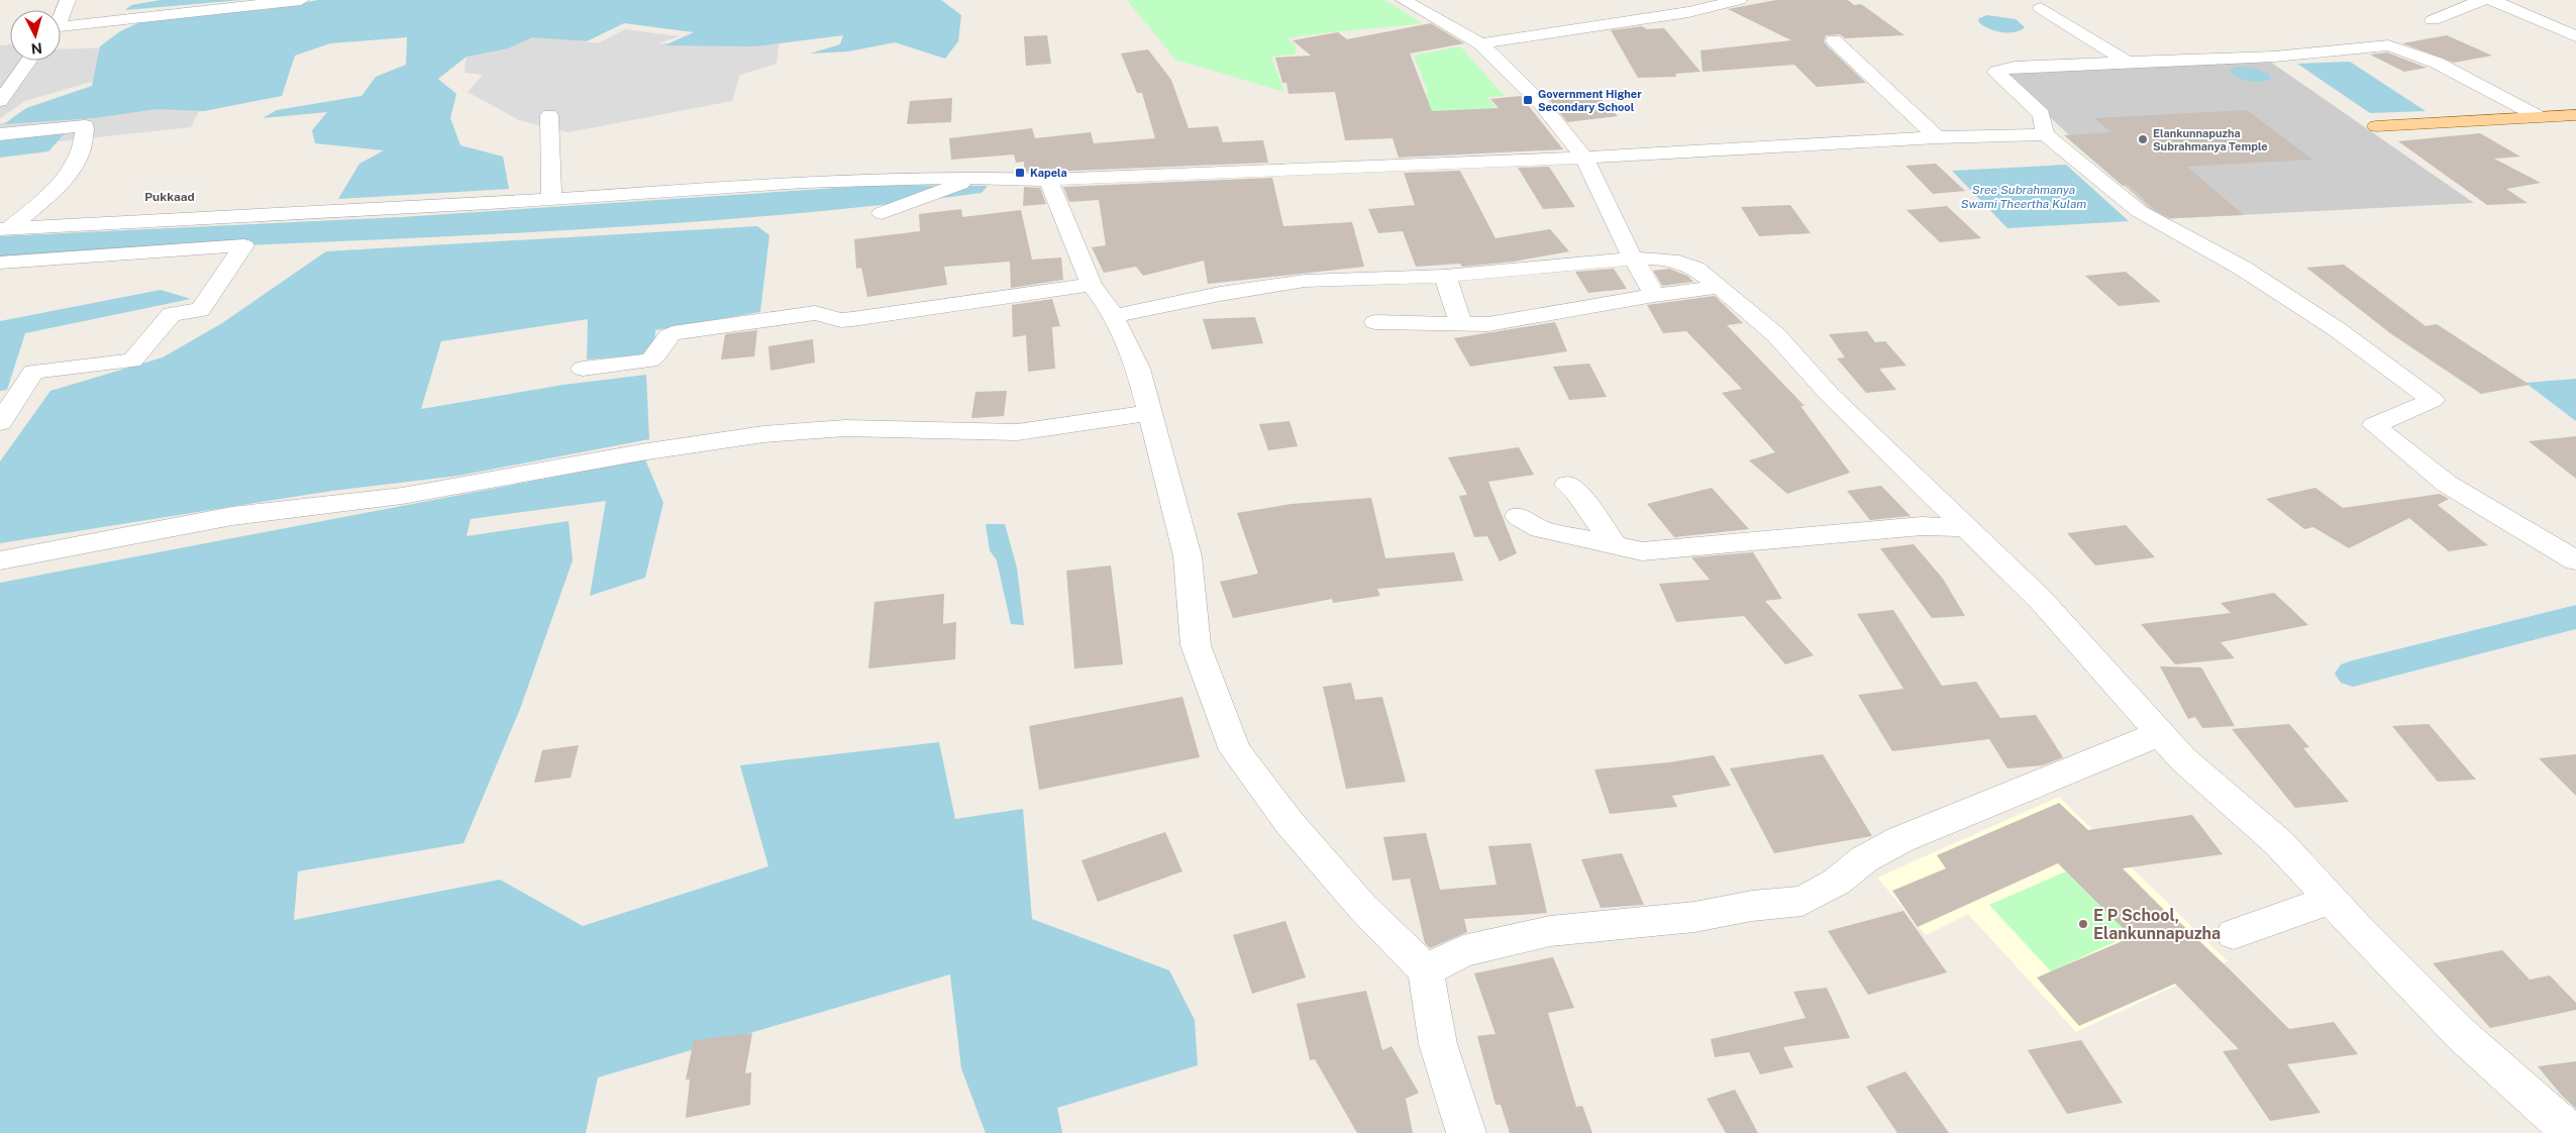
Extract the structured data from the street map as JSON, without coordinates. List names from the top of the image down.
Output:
{
  "districts": ["Pukkaad"],
  "water": ["Sree Subrahmanya Swami Theertha Kulam"],
  "places": {
    "transit": ["Government Higher Secondary School", "Kapela"],
    "other": ["Elankunnapuzha Subrahmanya Temple", "E P School, Elankunnapuzha"]
  },
  "north": "bottom"
}
